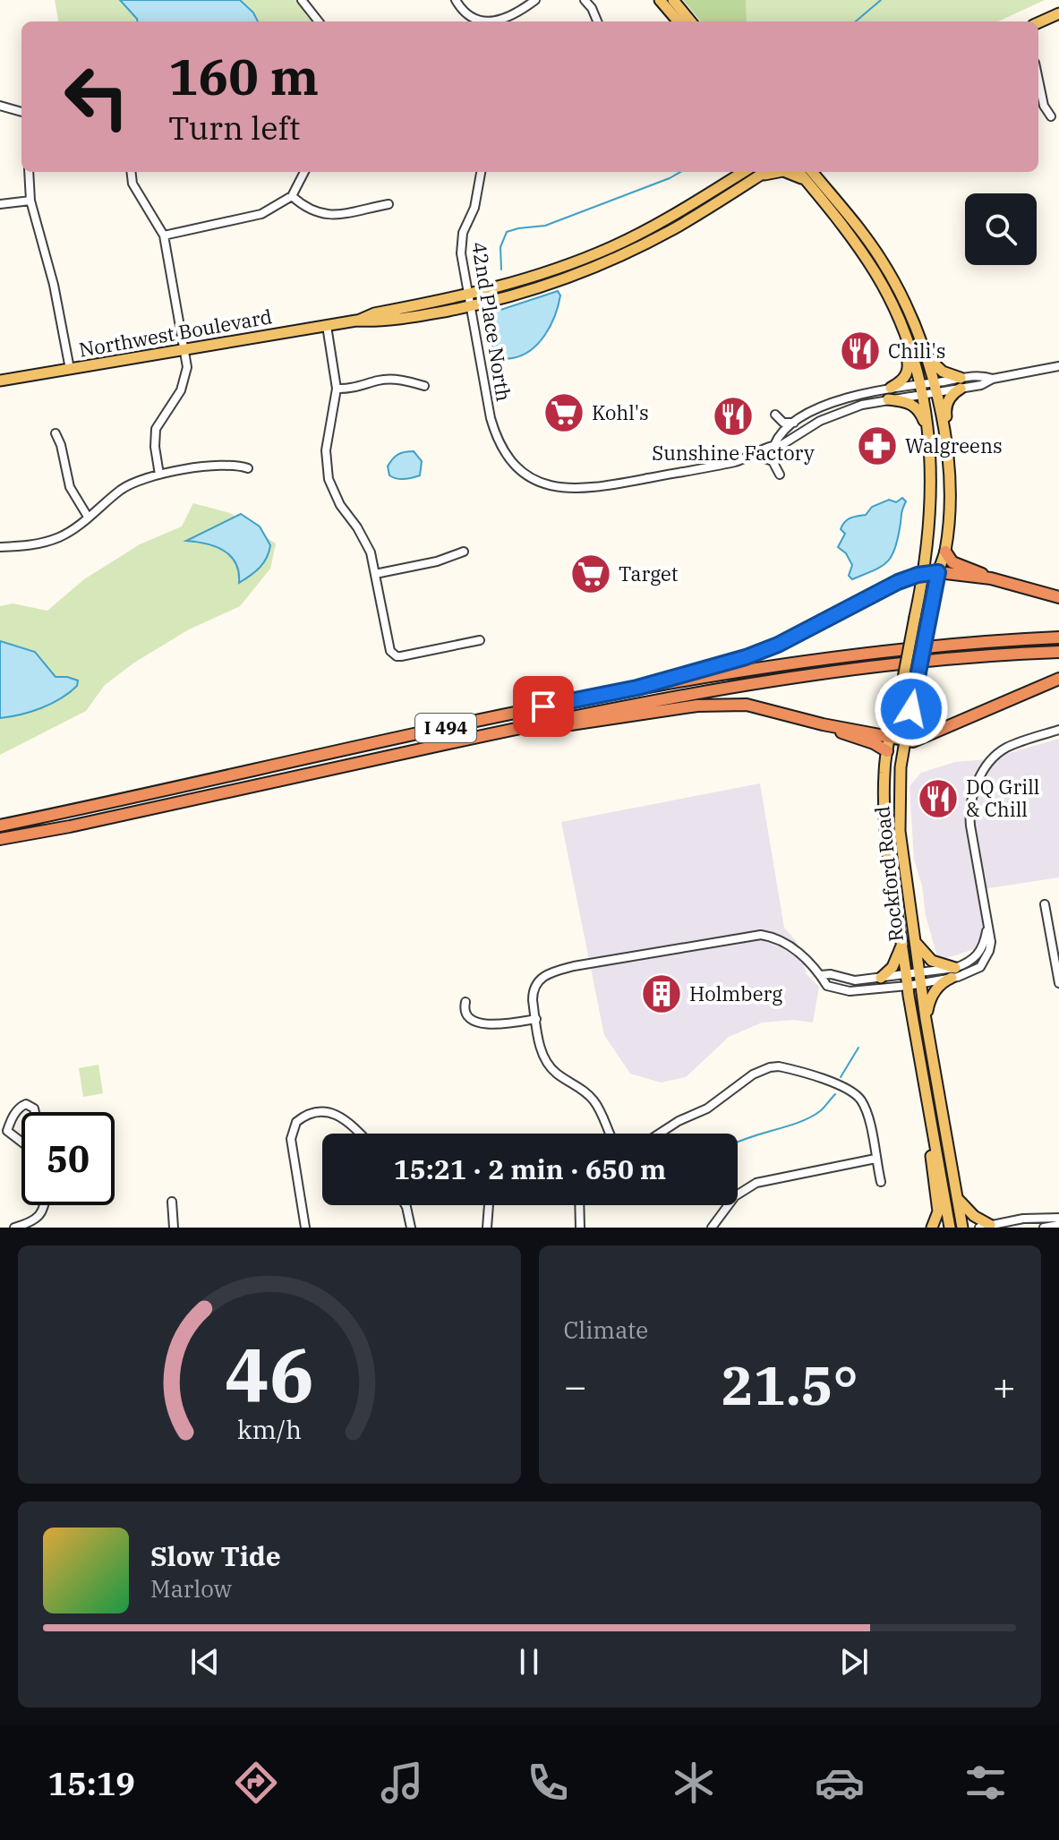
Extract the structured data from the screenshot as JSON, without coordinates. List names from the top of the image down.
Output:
{
  "streets": {
    "highway": ["I 494"],
    "main road": ["Northwest Boulevard", "Rockford Road"],
    "street": ["42nd Place North"]
  },
  "crossings": [
    ["42nd Place North", "Northwest Boulevard"]
  ],
  "places": {
    "restaurant": ["Chili's", "Sunshine Factory", "DQ Grill & Chill"],
    "supermarket": ["Kohl's", "Target"],
    "pharmacy": ["Walgreens"],
    "building": ["Holmberg"]
  },
  "page": {
    "turn": ["160 m", "Turn left"],
    "limit": "50",
    "trip": "15:21 · 2 min · 650 m",
    "tile": "Climate",
    "heat": ["−", "21.5°", "+"],
    "song": ["Slow Tide", "Marlow"],
    "tabs": "15:19",
    "gauge": ["46", "km/h"]
  }
}
